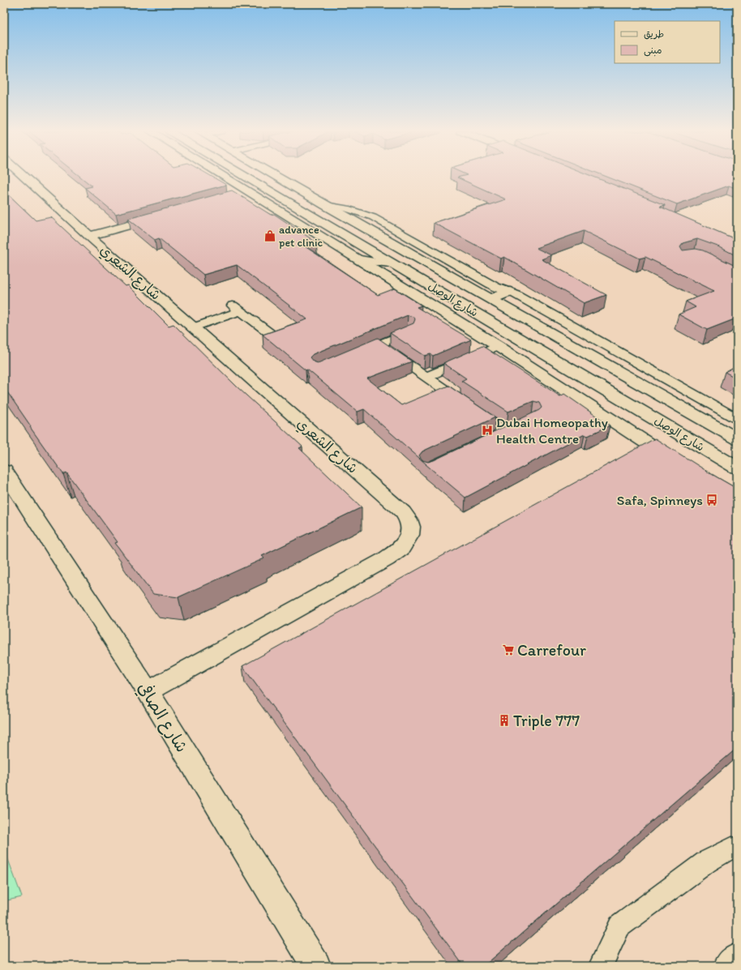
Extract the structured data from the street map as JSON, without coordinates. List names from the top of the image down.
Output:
{
  "streets": {
    "street": ["شارع الشعري", "شارع الوصل", "شارع الصافي"]
  },
  "crossings": [
    ["شارع الشعري", "شارع الصافي"]
  ],
  "places": {
    "shop": ["advance pet clinic"],
    "hospital": ["Dubai Homeopathy Health Centre"],
    "bus stop": ["Safa, Spinneys"],
    "supermarket": ["Carrefour"],
    "building": ["Triple 777"]
  },
  "legend": ["طريق", "مبنى"]
}
